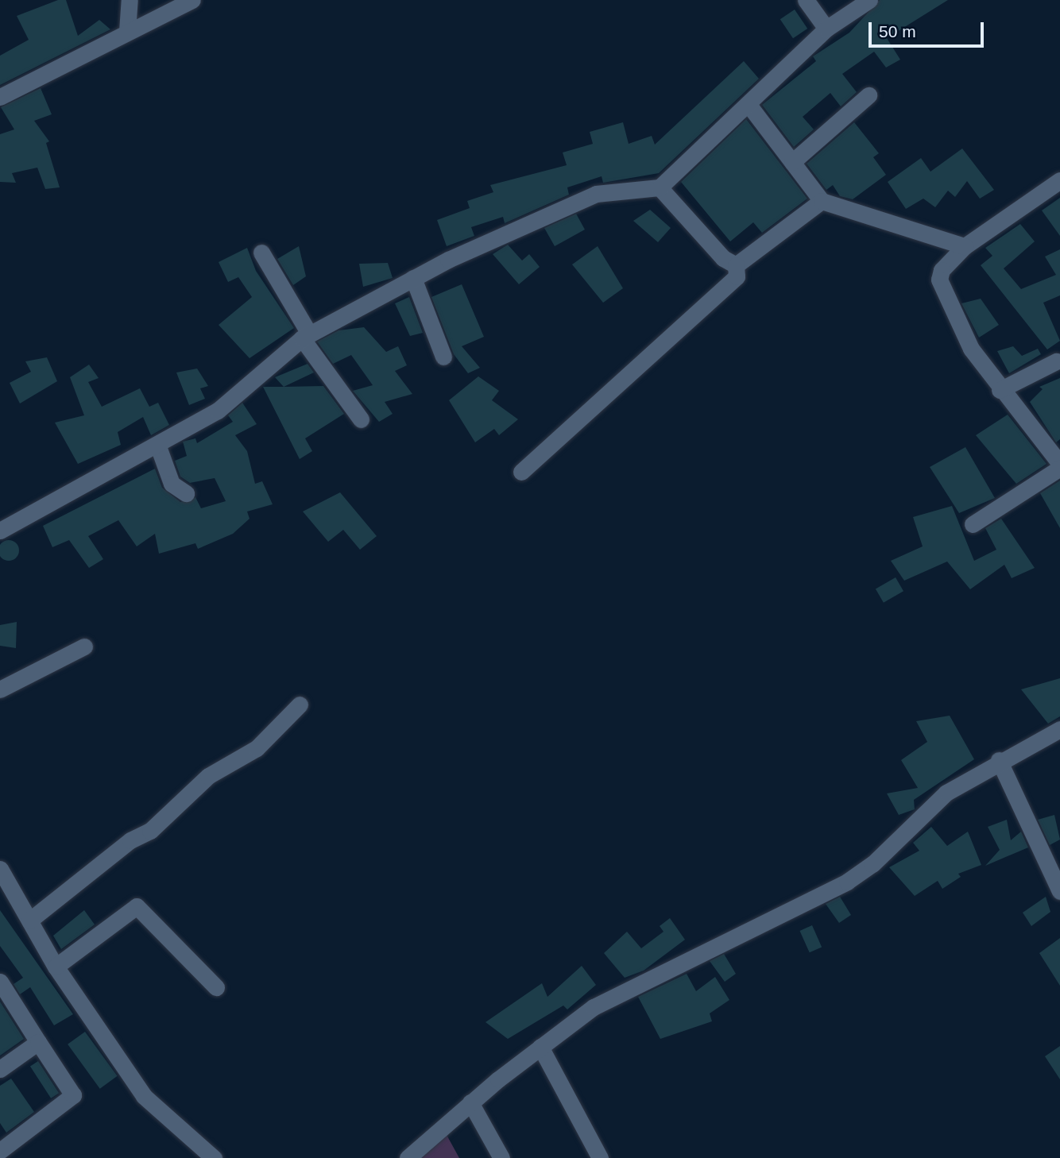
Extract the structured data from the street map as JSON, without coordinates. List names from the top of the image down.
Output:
{
  "scale_bar": "50 m"
}
